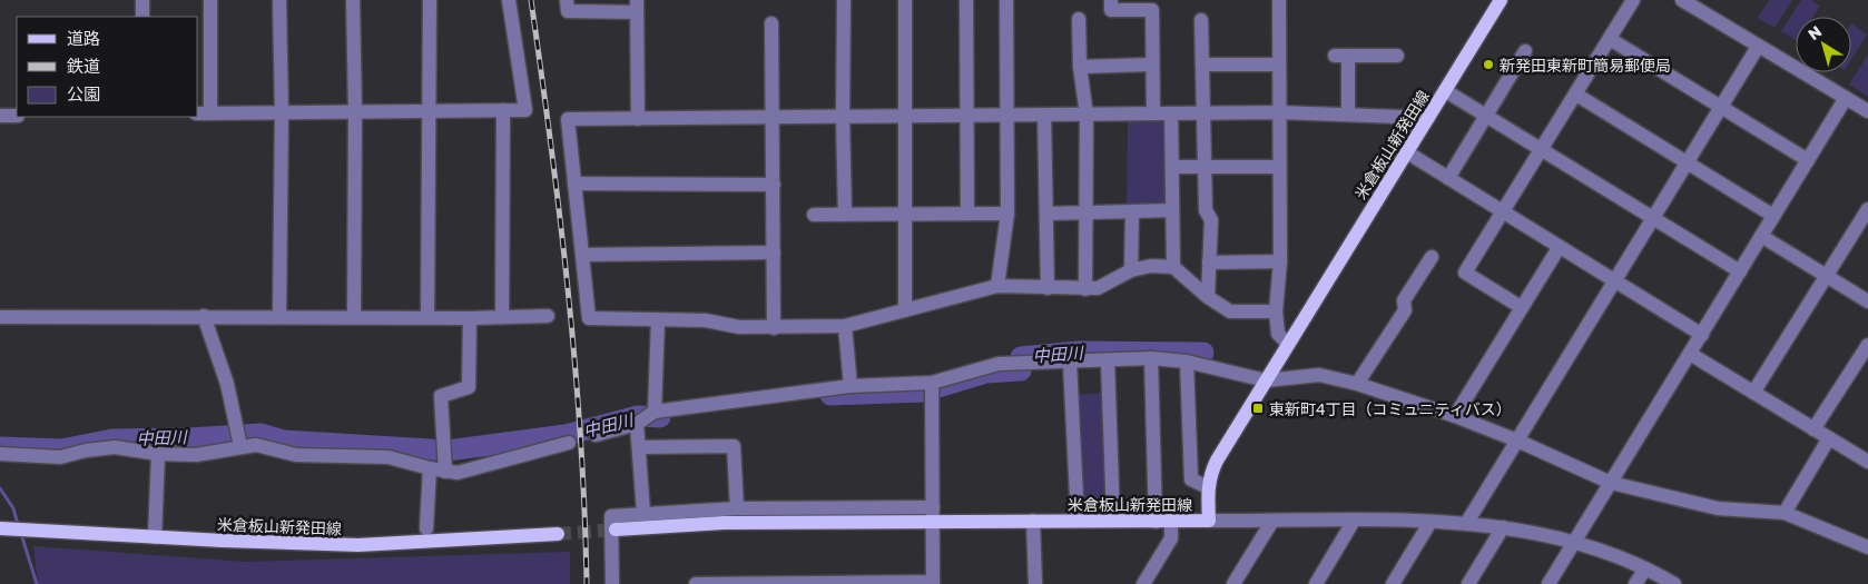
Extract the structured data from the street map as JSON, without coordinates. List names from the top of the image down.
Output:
{
  "streets": {
    "main road": ["米倉板山新発田線"]
  },
  "water": ["中田川"],
  "places": {
    "other": ["新発田東新町簡易郵便局"],
    "transit": ["東新町4丁目（コミュニティバス）"]
  },
  "legend": ["道路", "鉄道", "公園"],
  "north": "top left"
}
